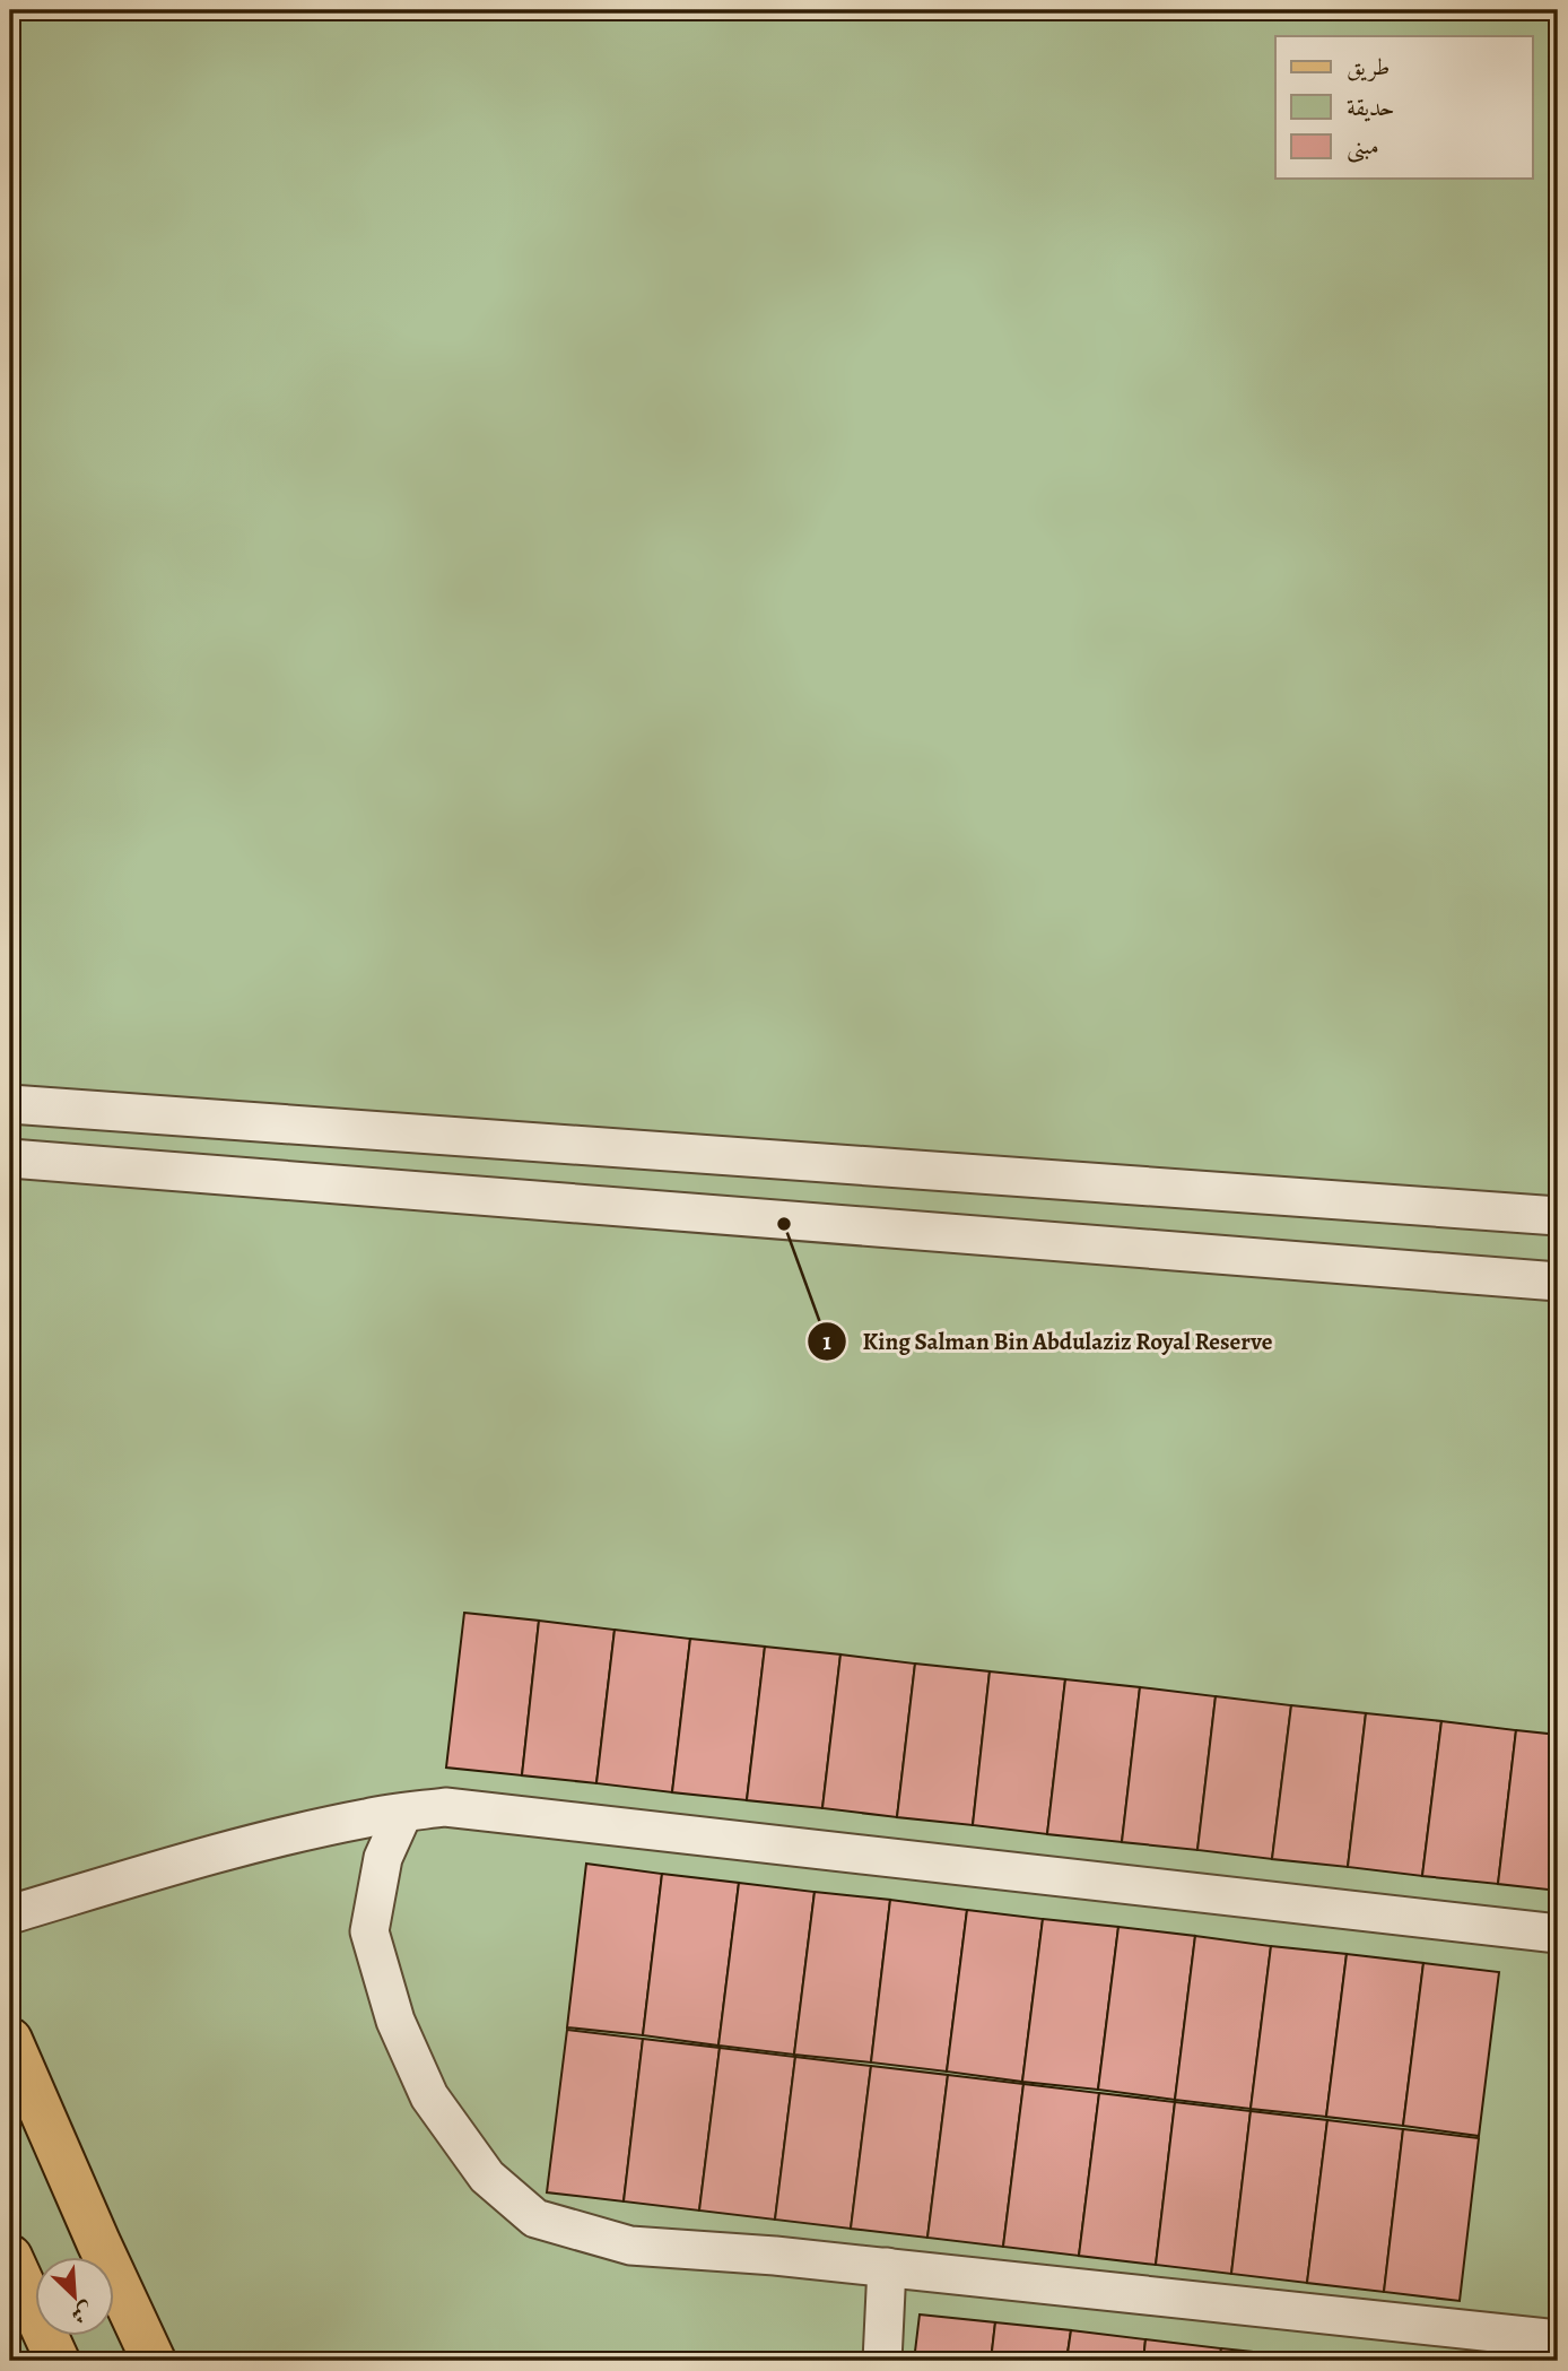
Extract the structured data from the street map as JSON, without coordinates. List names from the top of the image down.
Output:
{
  "places": ["King Salman Bin Abdulaziz Royal Reserve"],
  "legend": ["طريق", "حديقة", "مبنى"],
  "north": "bottom right"
}
